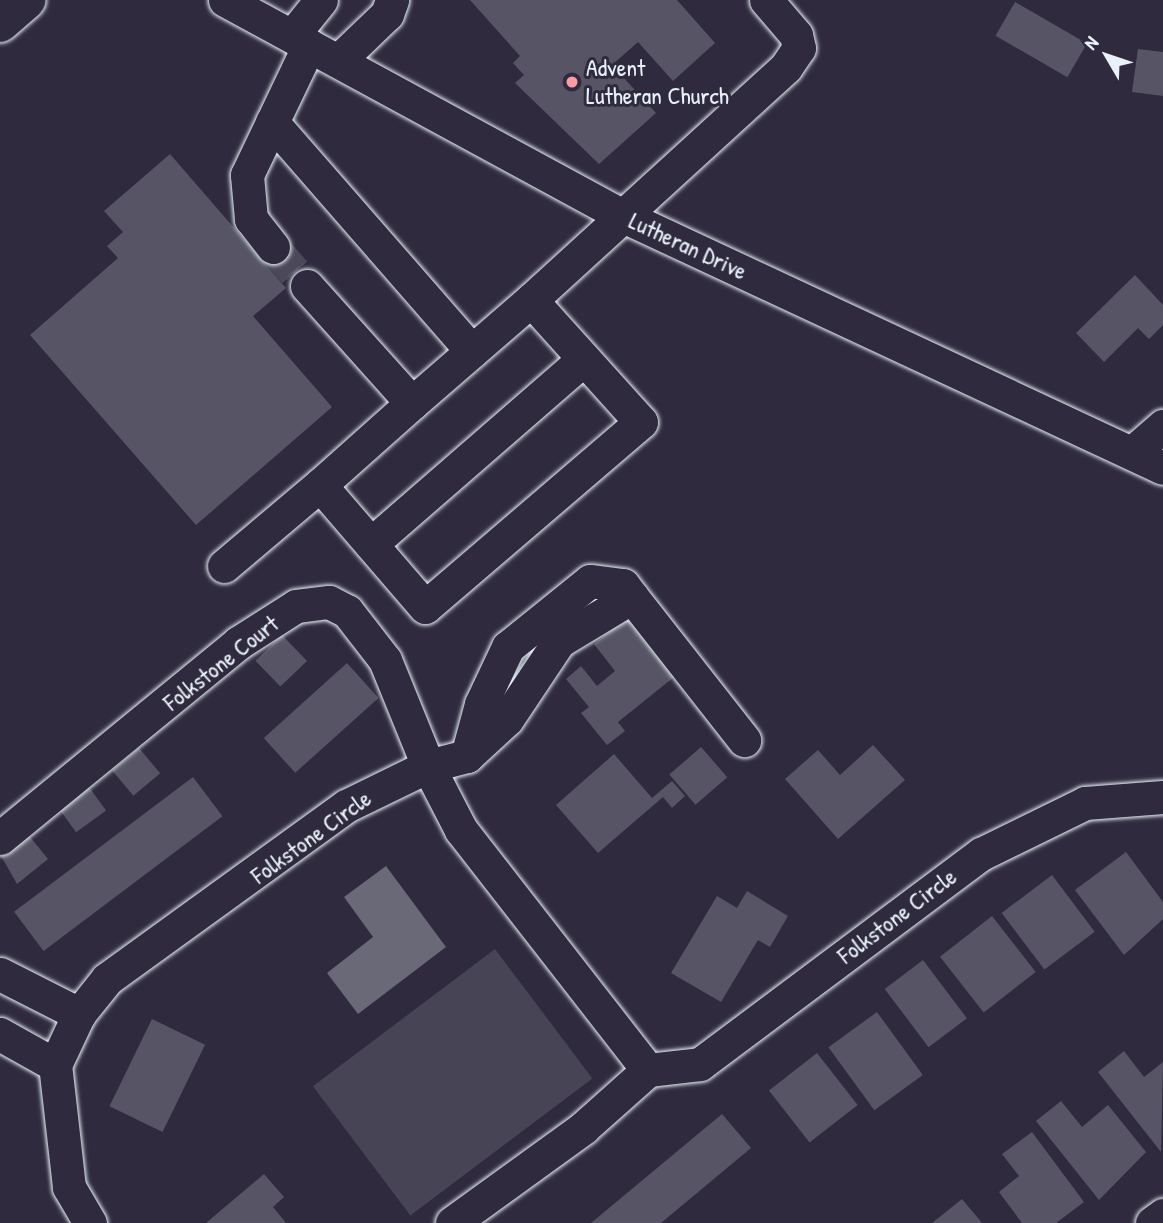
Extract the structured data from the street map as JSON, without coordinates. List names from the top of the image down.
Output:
{
  "streets": {
    "street": ["Lutheran Drive", "Folkstone Court", "Folkstone Circle"]
  },
  "crossings": [
    ["Folkstone Court", "Folkstone Circle"]
  ],
  "places": ["Advent Lutheran Church"],
  "north": "top left"
}
